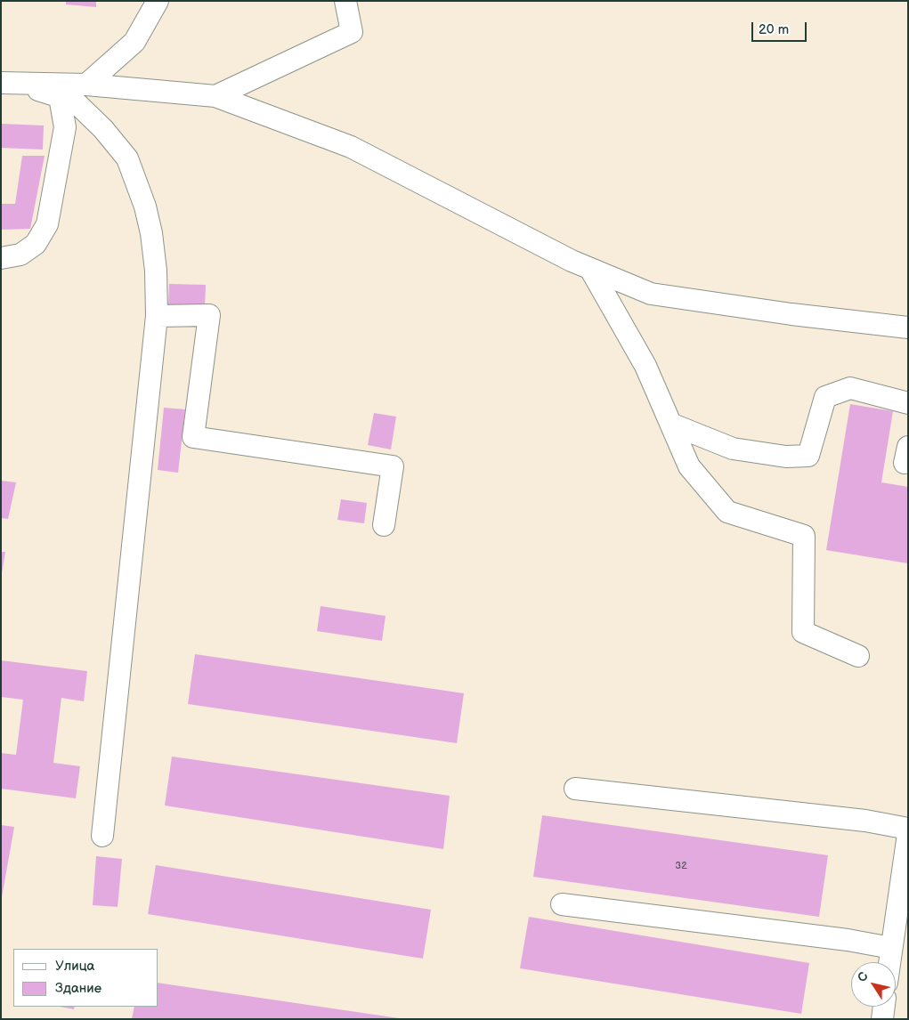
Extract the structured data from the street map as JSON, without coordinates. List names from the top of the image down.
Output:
{
  "house_numbers": ["32"],
  "legend": ["Улица", "Здание"],
  "scale_bar": "20 m",
  "north": "top left"
}
